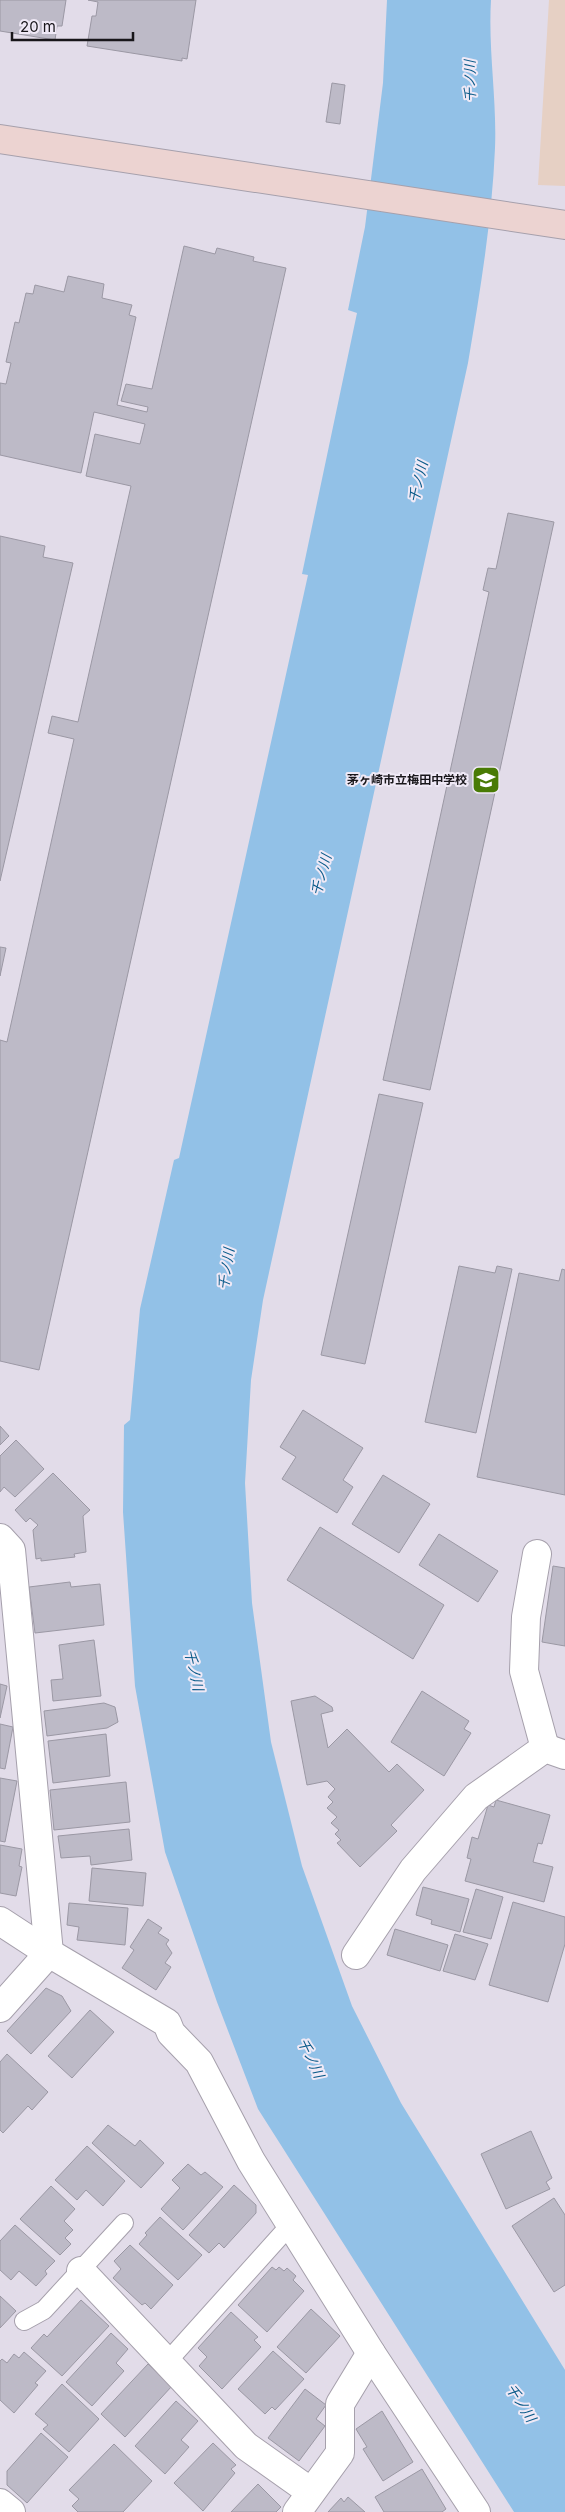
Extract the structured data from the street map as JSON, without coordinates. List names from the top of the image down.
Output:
{
  "water": ["千ノ川"],
  "places": {
    "school or university": ["茅ヶ崎市立梅田中学校"]
  },
  "scale_bar": "20 m"
}
